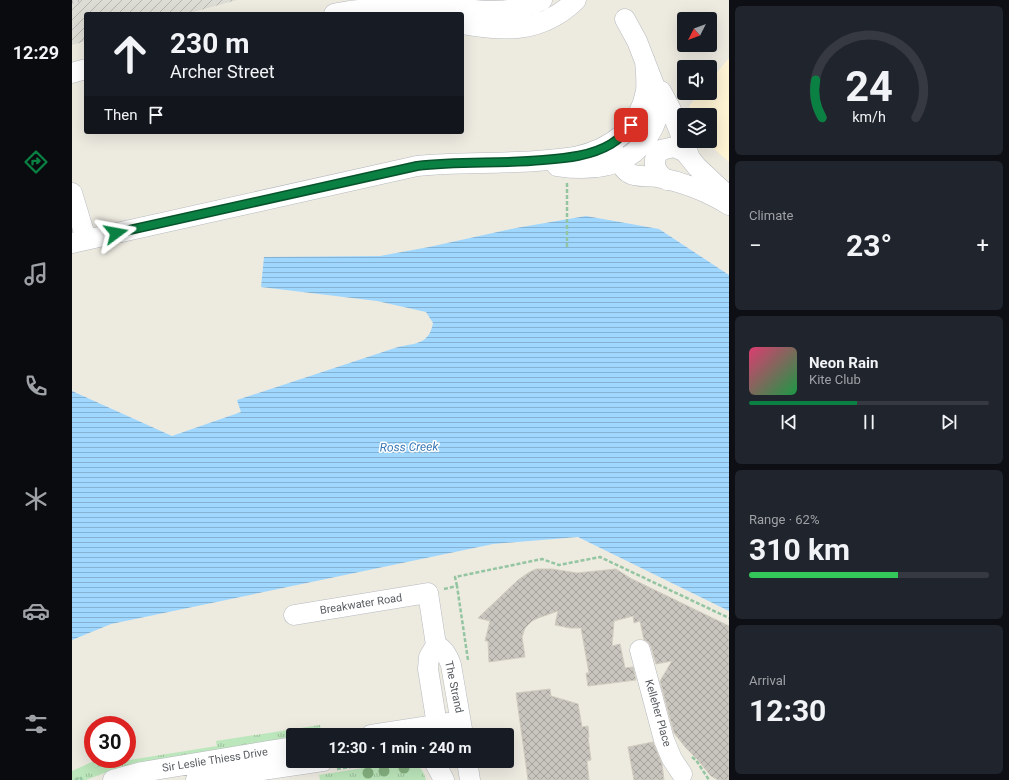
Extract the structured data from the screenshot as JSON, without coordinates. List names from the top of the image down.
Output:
{
  "streets": {
    "street": [
      "Breakwater Road",
      "The Strand",
      "Kelleher Place",
      "Sir Leslie Thiess Drive"
    ]
  },
  "crossings": [
    ["Breakwater Road", "The Strand"]
  ],
  "water": ["Ross Creek"],
  "north": "bottom left",
  "page": {
    "tabs": "12:29",
    "turn": ["230 m", "Archer Street"],
    "then": "Then",
    "tile": [
      "Climate",
      ["Range · 62%", "310 km"],
      ["Arrival", "12:30"]
    ],
    "heat": ["−", "23°", "+"],
    "song": ["Neon Rain", "Kite Club"],
    "limit": "30",
    "trip": "12:30 · 1 min · 240 m",
    "gauge": ["24", "km/h"]
  }
}
